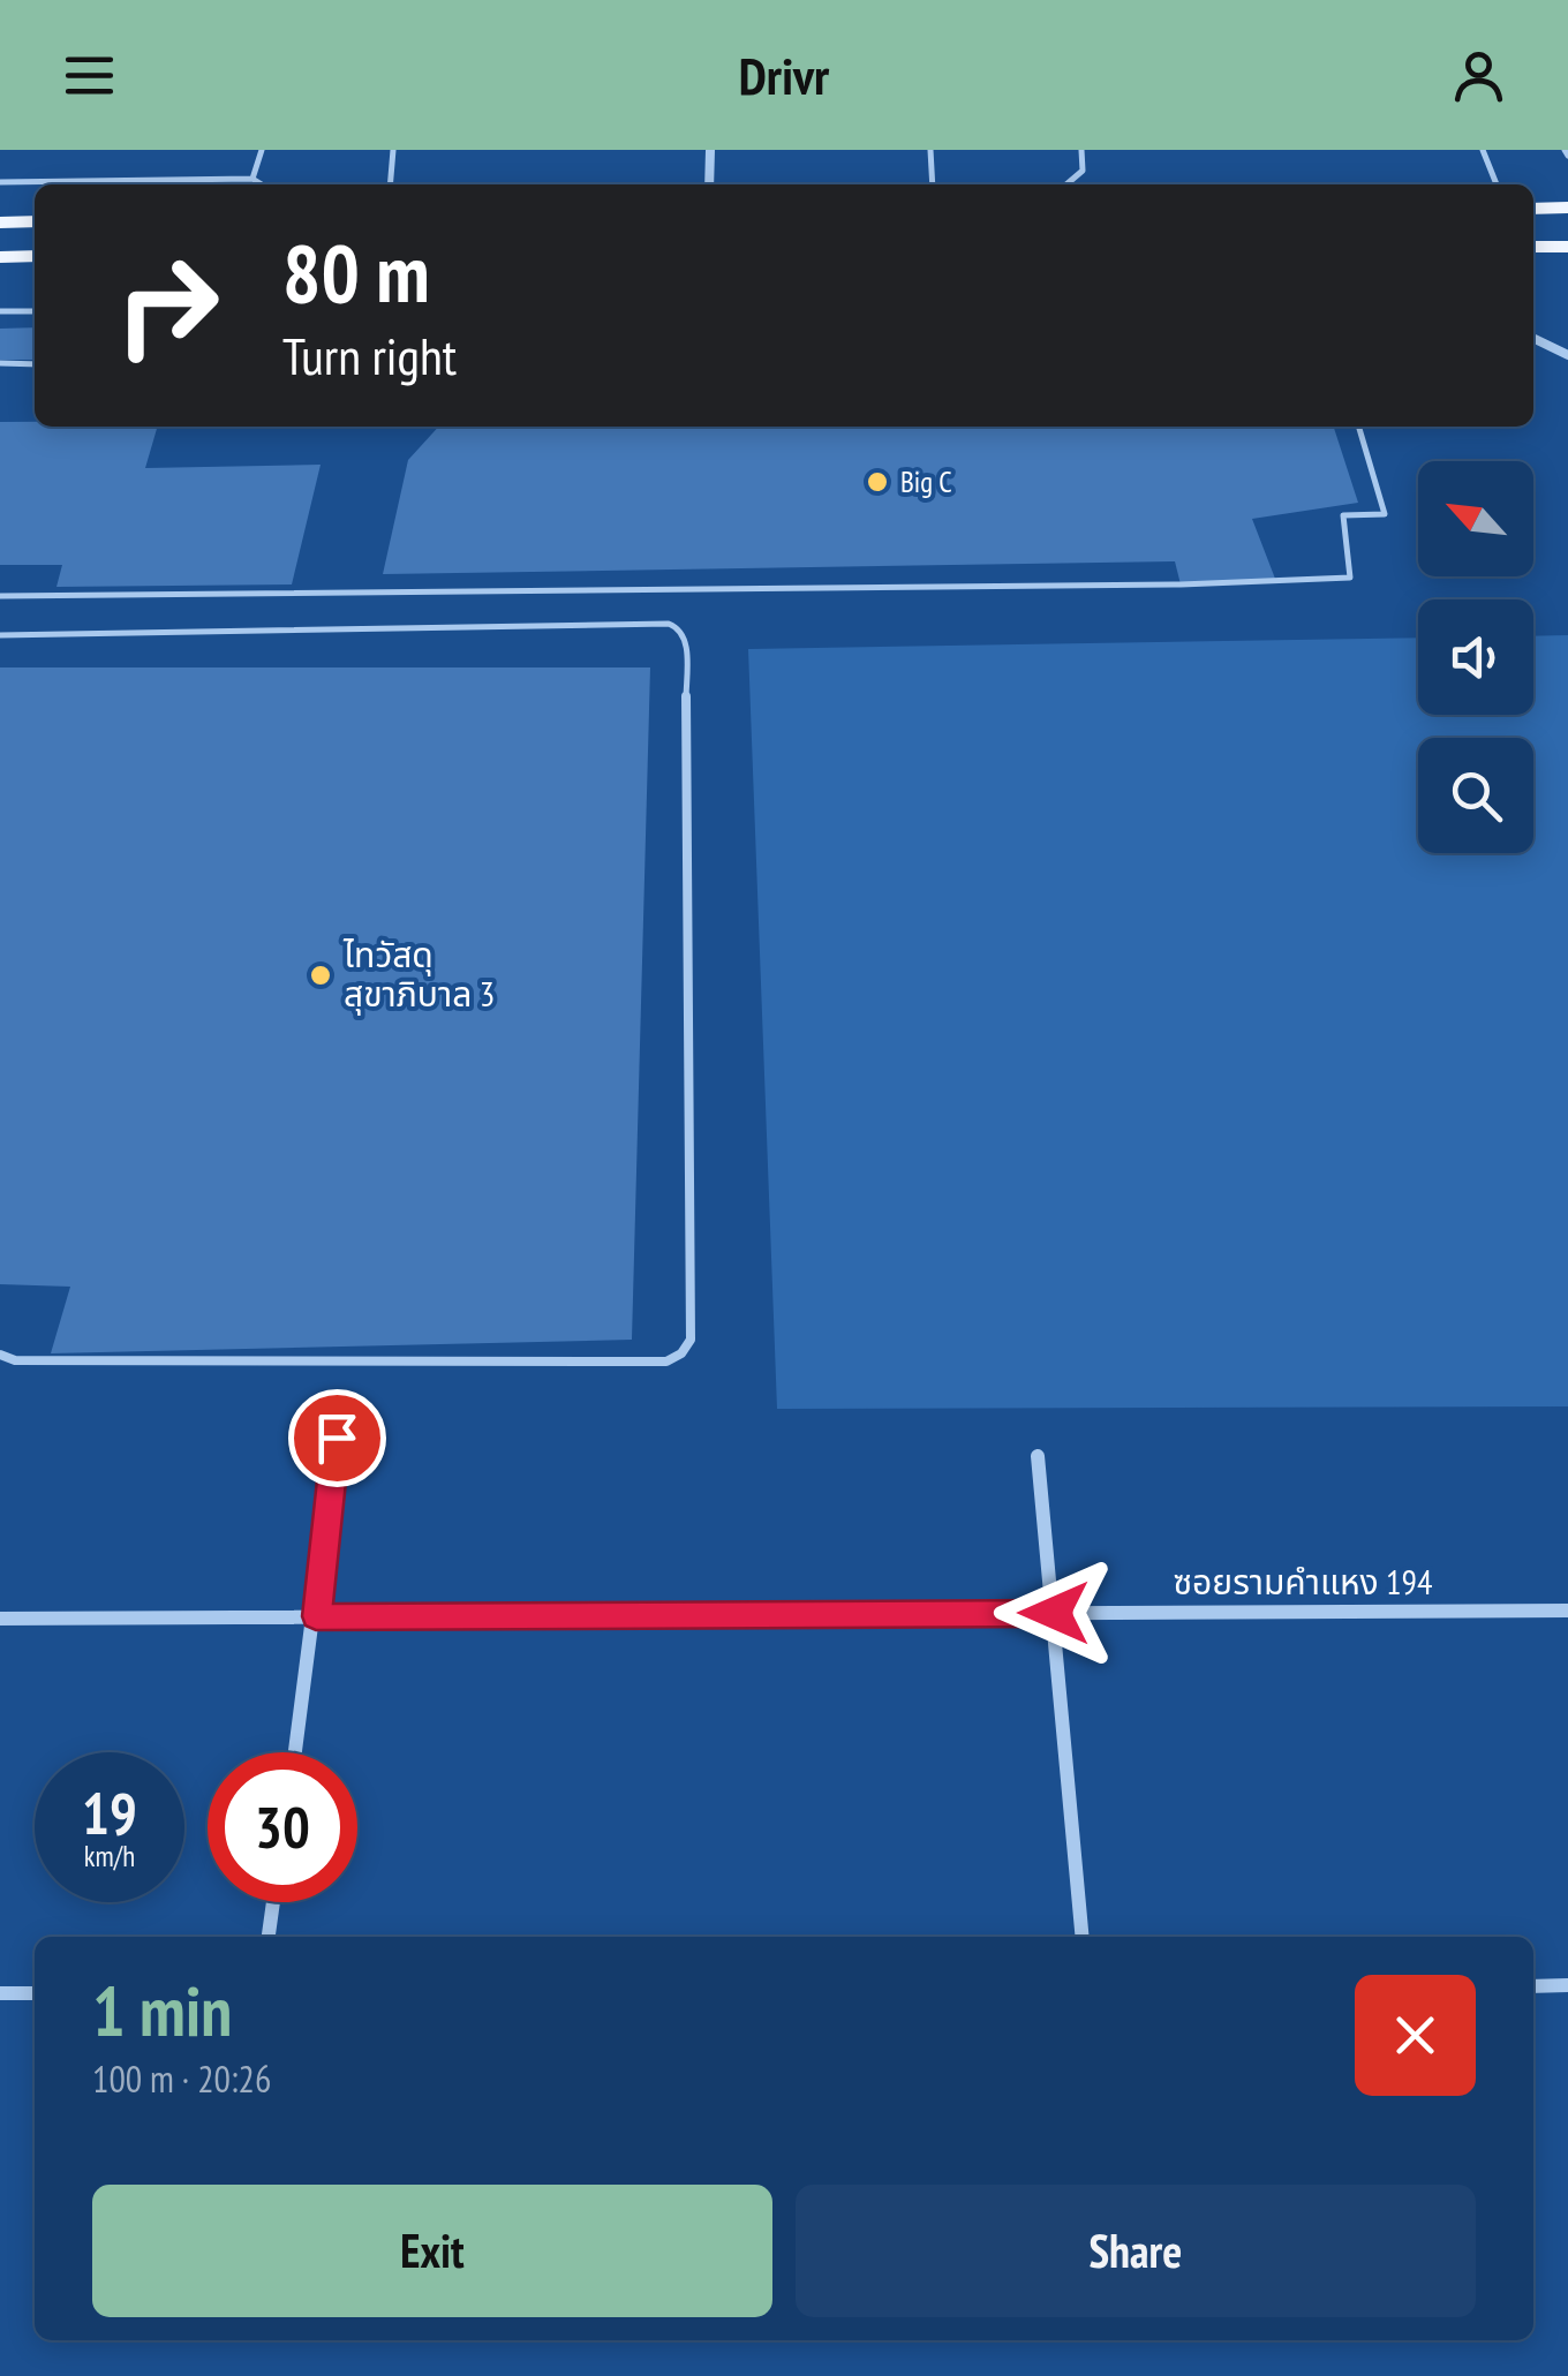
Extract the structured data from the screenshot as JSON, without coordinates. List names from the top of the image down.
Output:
{
  "streets": {
    "street": ["ซอยรามคำแหง 194"]
  },
  "places": ["Big C", "ไทวัสดุ สุขาภิบาล 3"],
  "north": "top left",
  "page": {
    "header": "Drivr",
    "turn": ["80 m", "Turn right"],
    "speed": "19 km/h",
    "limit": "30",
    "heading": ["1 min", "100 m · 20:26"],
    "buttons": ["Exit", "Share"]
  }
}
